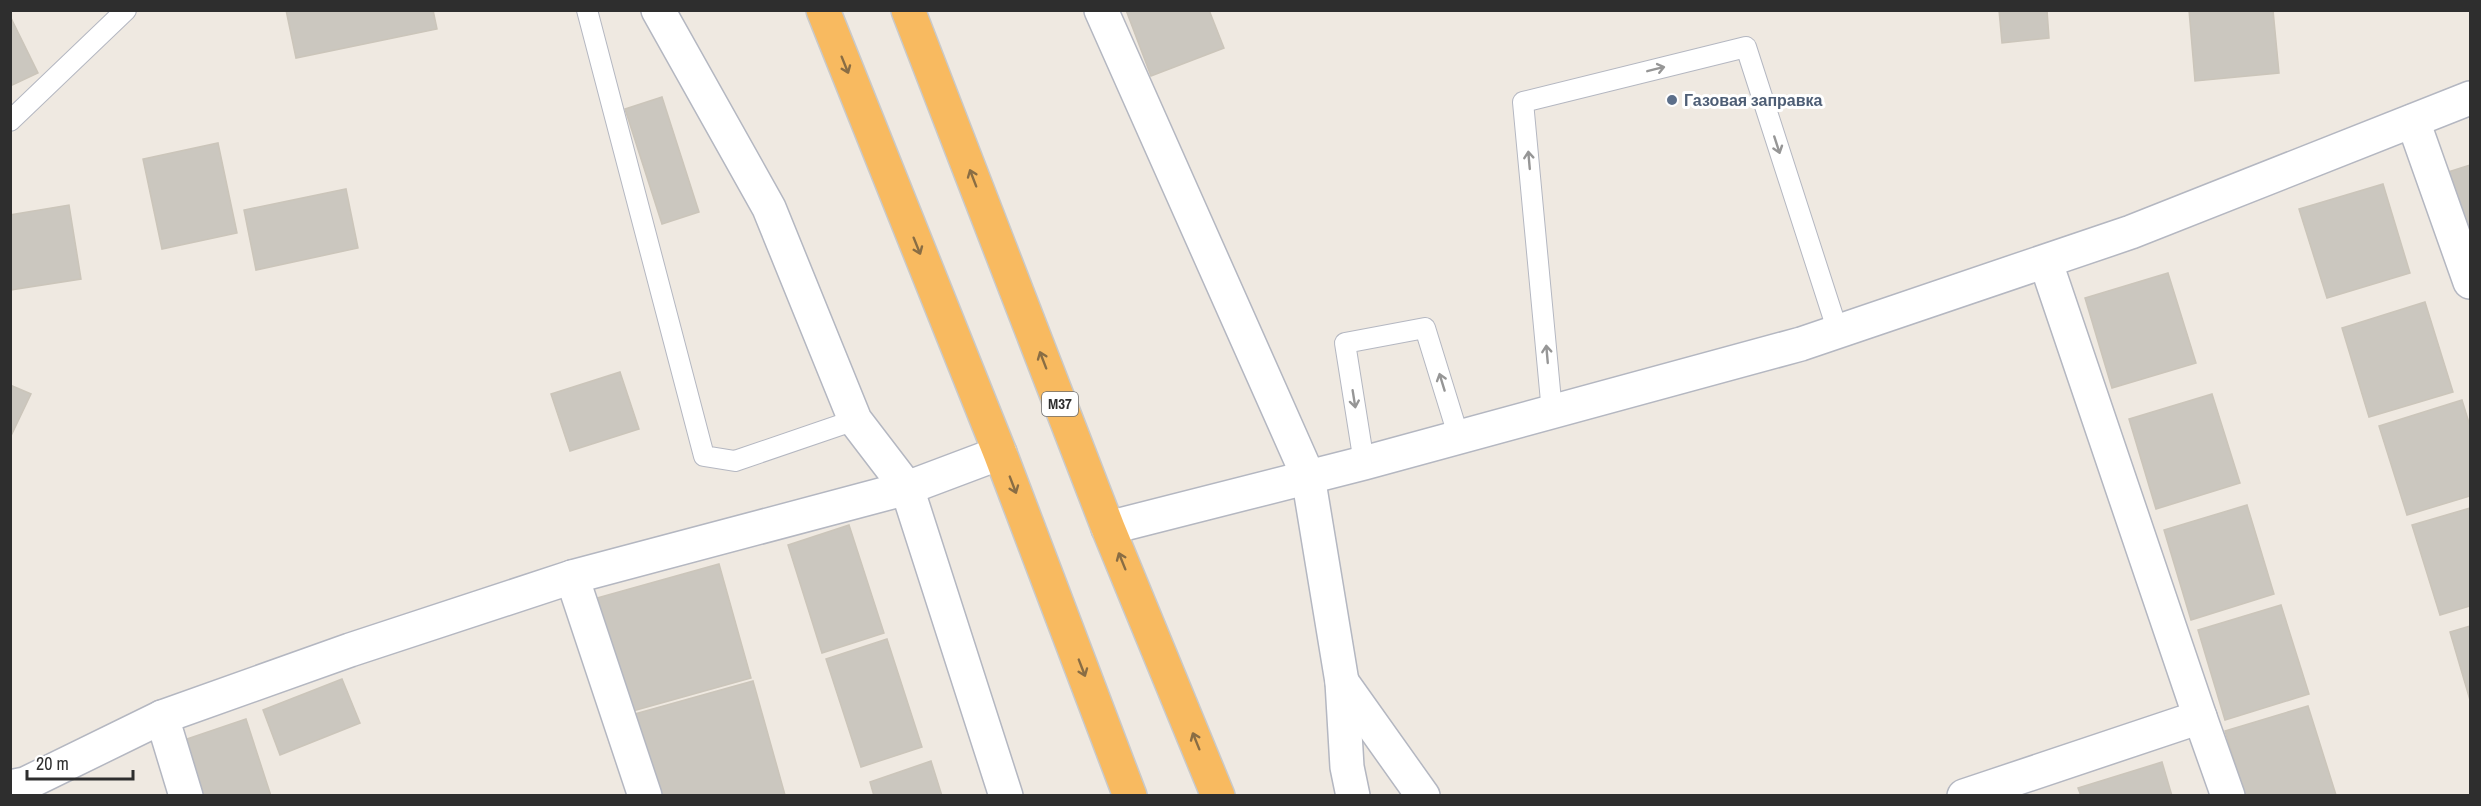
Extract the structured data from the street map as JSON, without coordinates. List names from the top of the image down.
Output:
{
  "streets": {
    "highway": ["M37"]
  },
  "places": ["Газовая заправка"],
  "scale_bar": "20 m"
}
